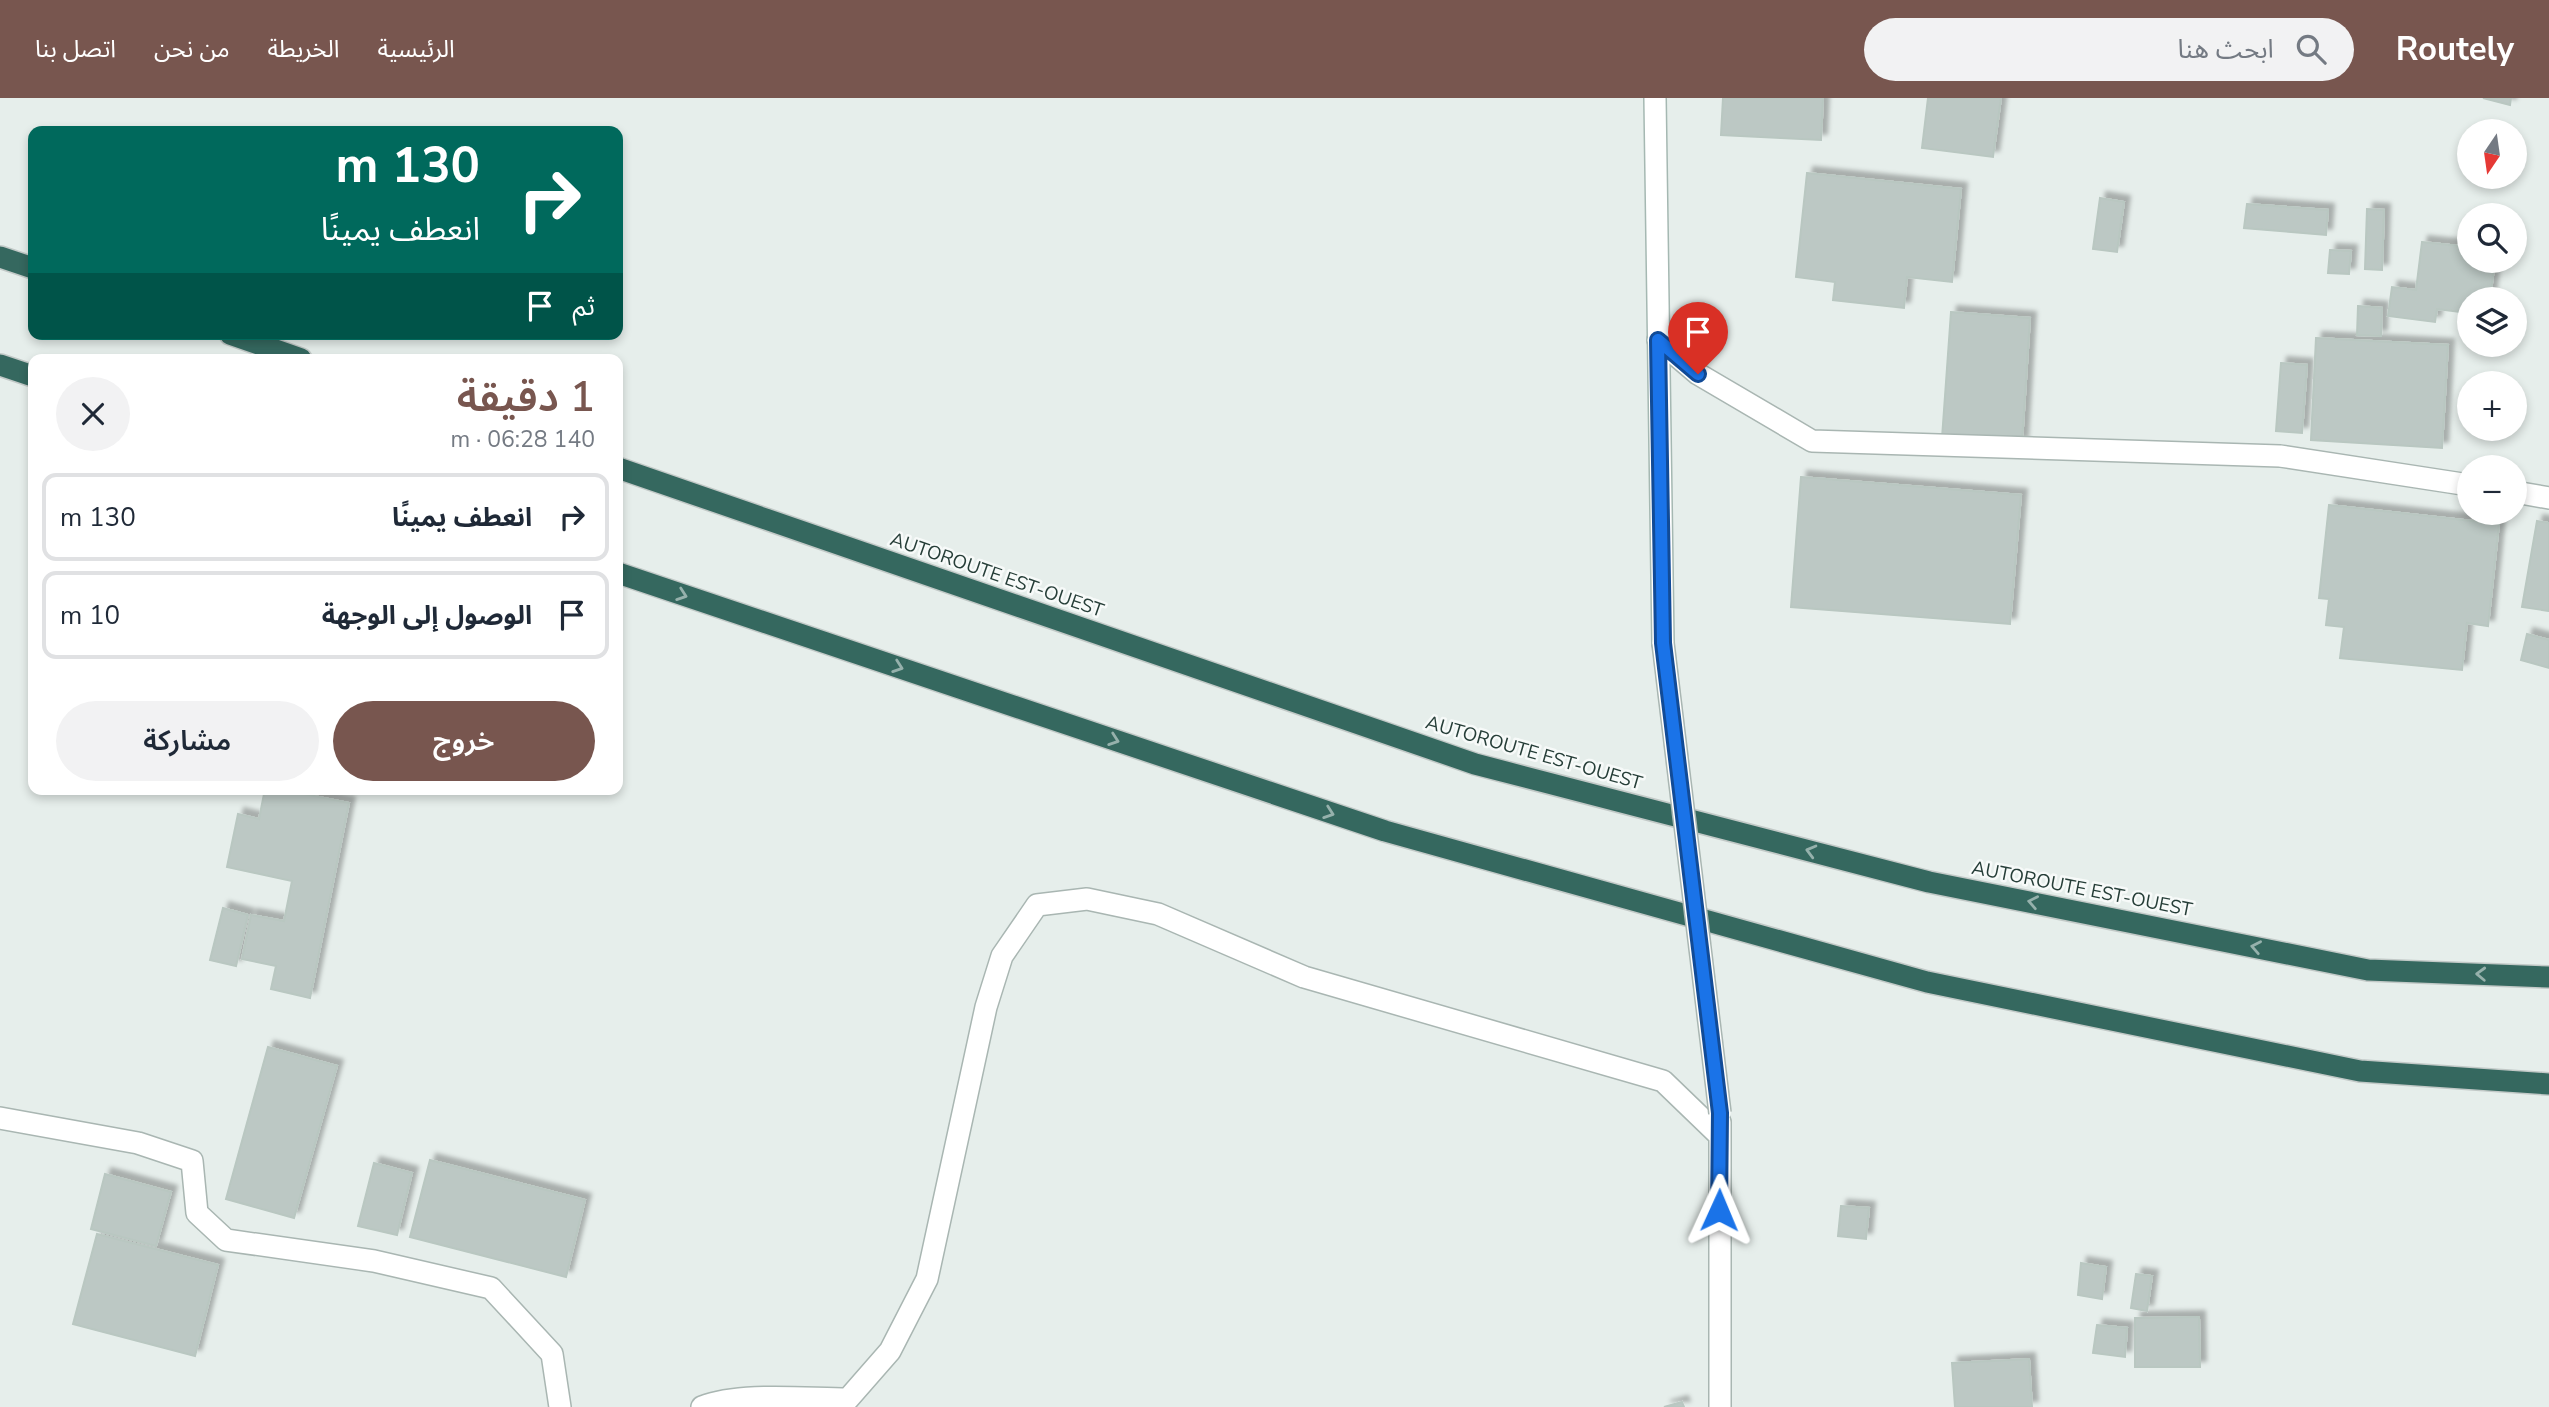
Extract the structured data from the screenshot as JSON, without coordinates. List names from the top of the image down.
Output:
{
  "streets": {
    "highway": ["AUTOROUTE EST-OUEST"]
  },
  "north": "bottom",
  "page": {
    "header": "Routely",
    "search": "ابحث هنا",
    "nav": [
      "الرئيسية",
      "الخريطة",
      "من نحن",
      "اتصل بنا"
    ],
    "map_buttons": ["+", "−"],
    "turn": ["130 m", "انعطف يمينًا"],
    "then": "ثم",
    "heading": ["1 دقيقة", "140 m · 06:28"],
    "list": [
      {
        "name": "انعطف يمينًا",
        "value": "130 m"
      },
      {
        "name": "الوصول إلى الوجهة",
        "value": "10 m"
      }
    ],
    "buttons": ["خروج", "مشاركة"]
  }
}
